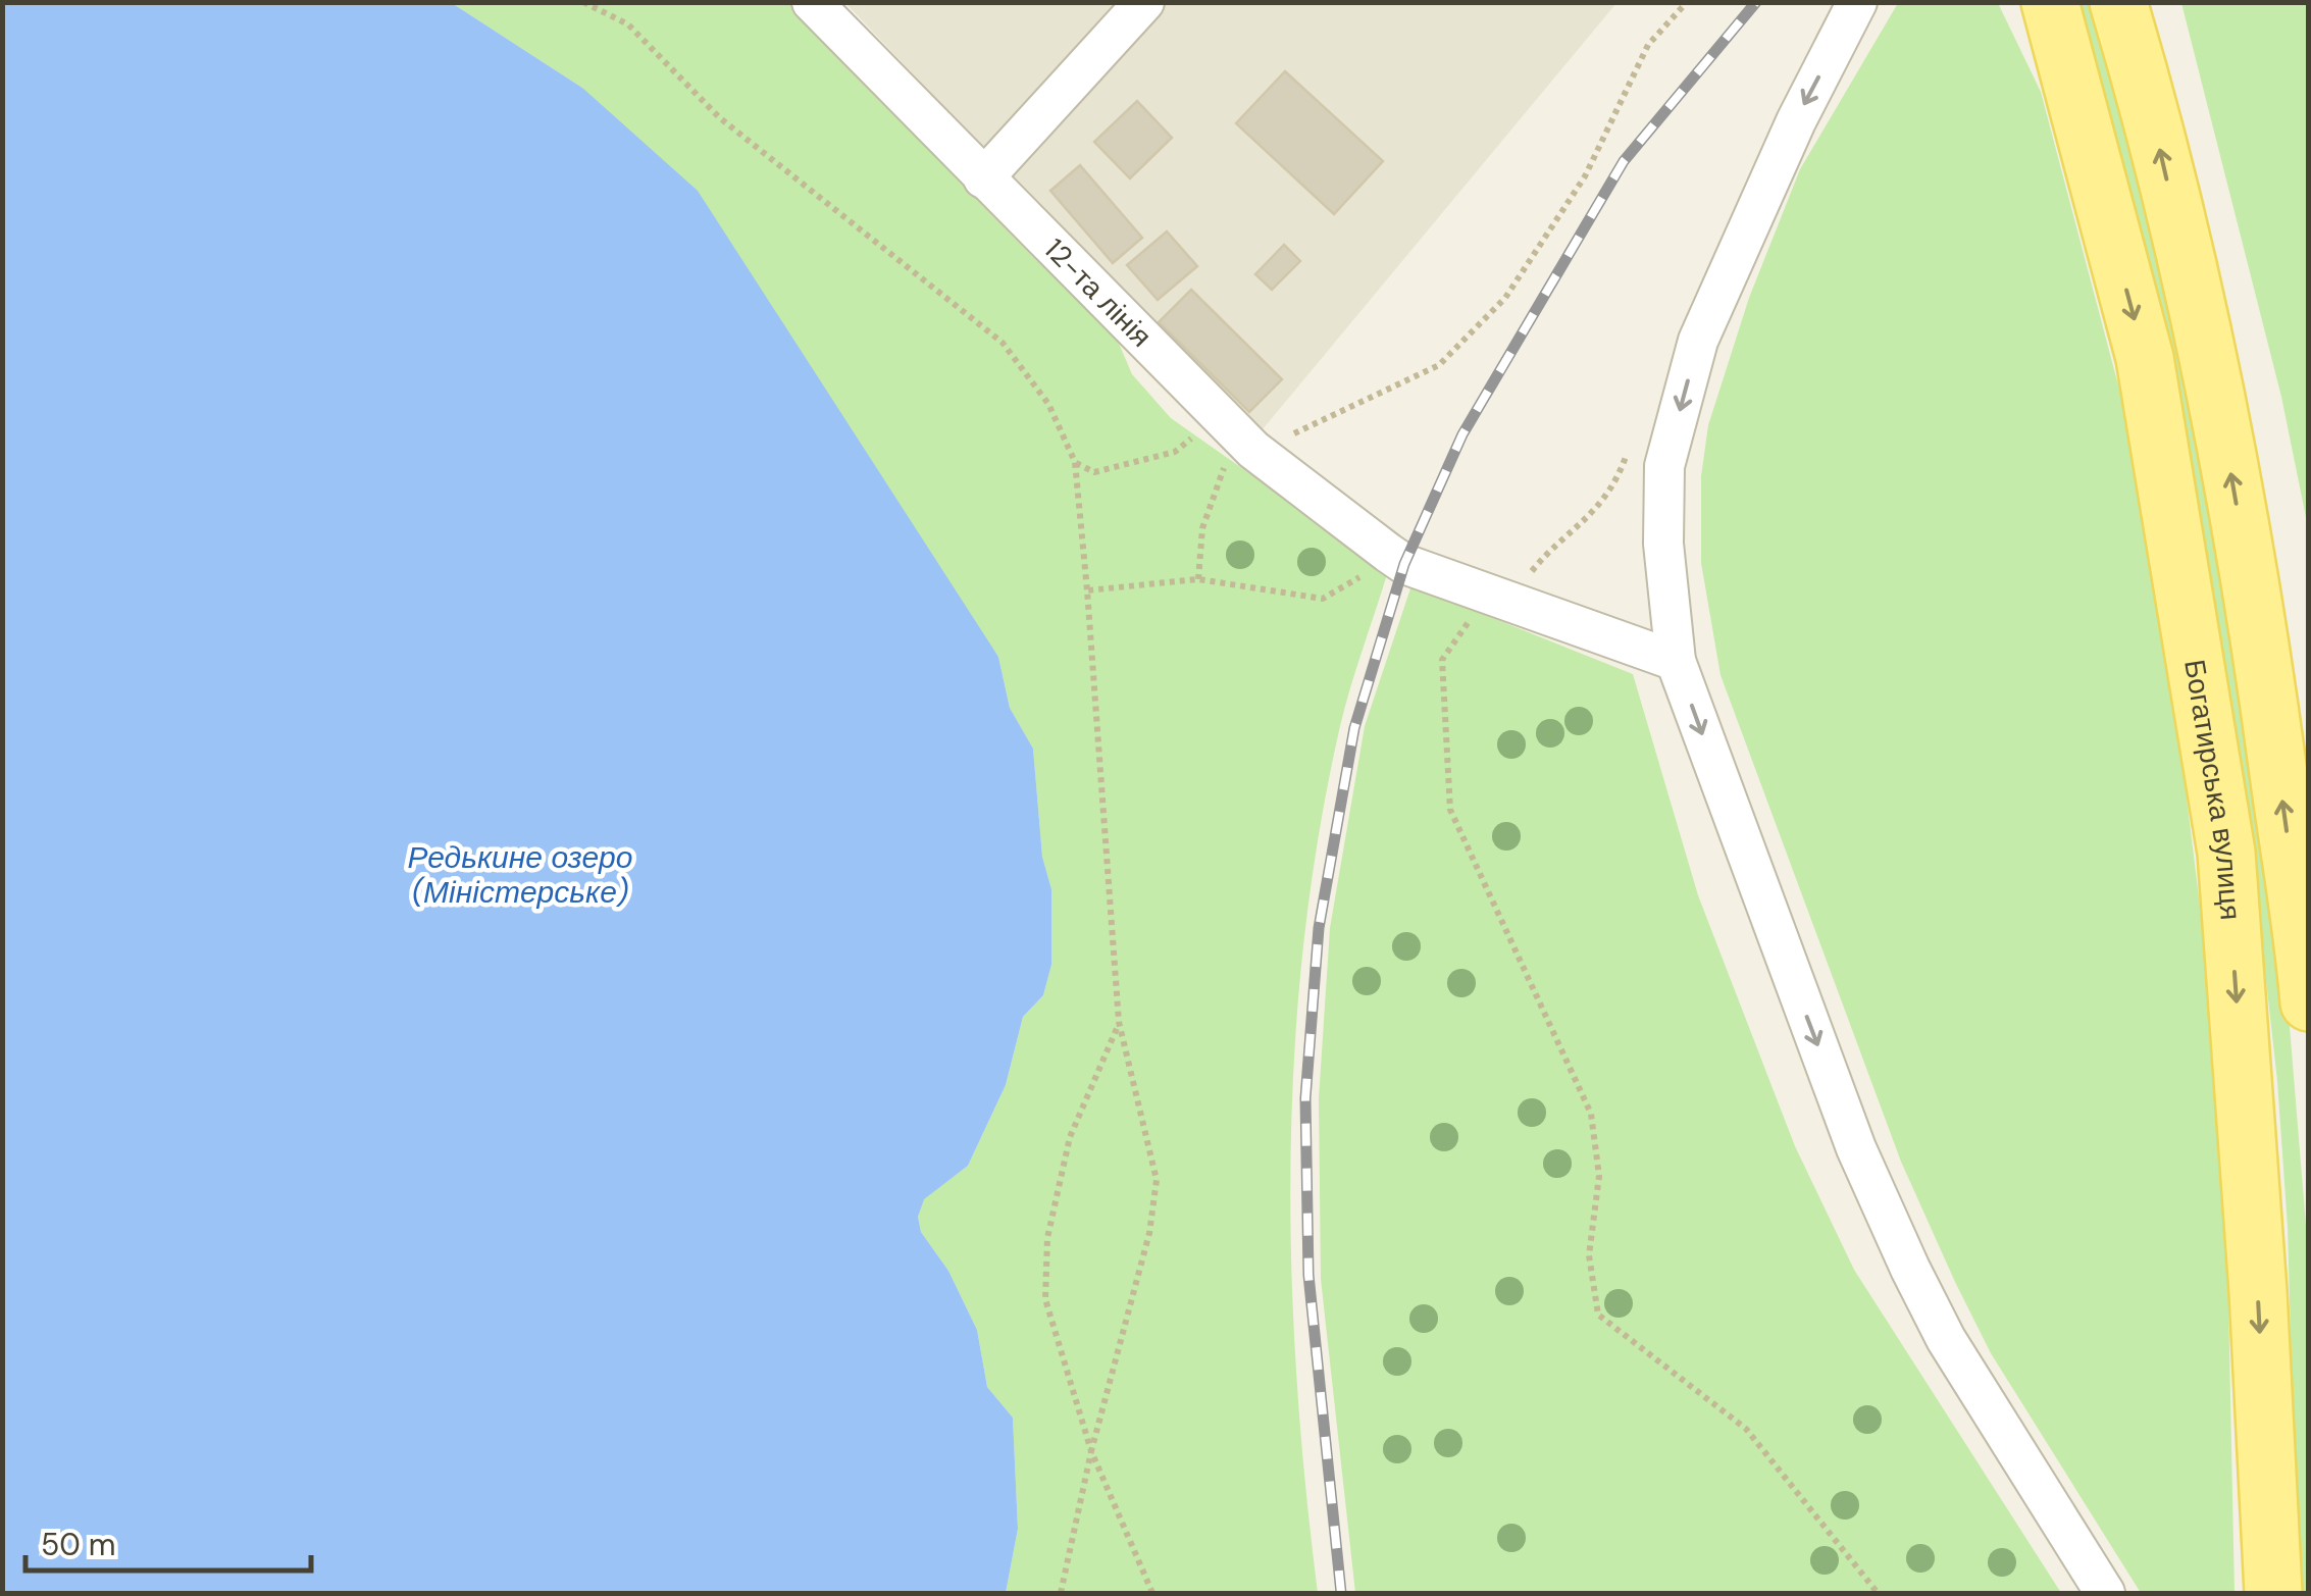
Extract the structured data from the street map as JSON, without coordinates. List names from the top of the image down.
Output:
{
  "streets": {
    "main road": ["Богатирська вулиця"],
    "street": ["12-та лінія"]
  },
  "water": ["Редькине озеро (Міністерське)"],
  "scale_bar": "50 m"
}
